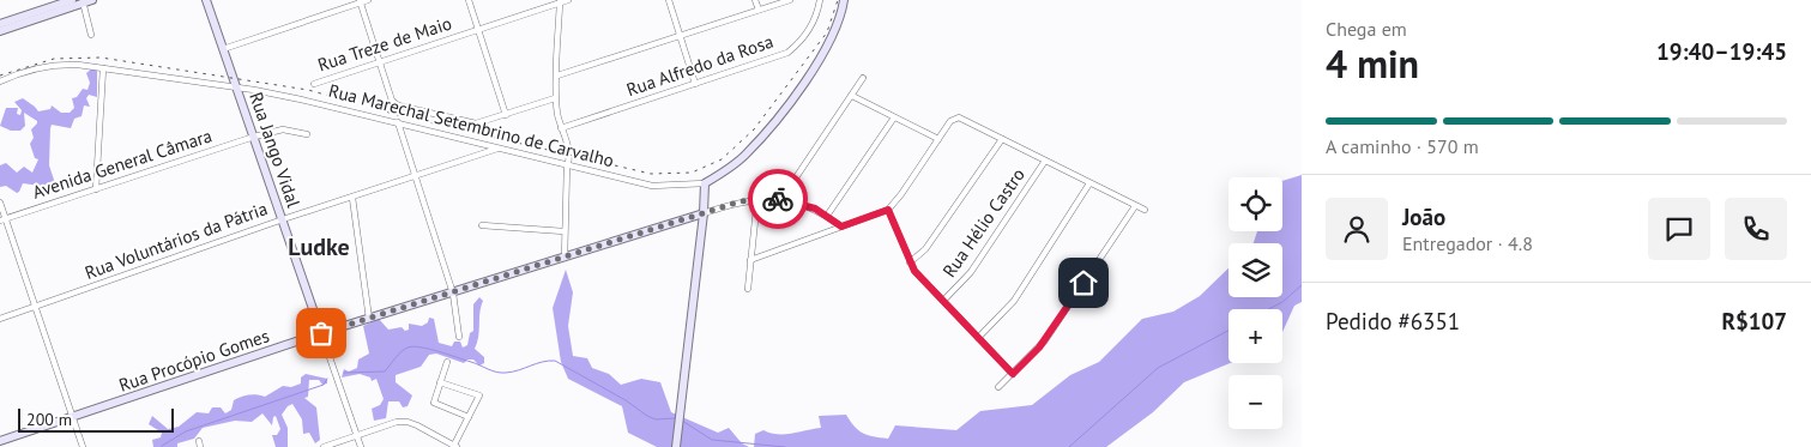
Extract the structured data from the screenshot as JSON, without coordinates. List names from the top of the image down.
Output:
{
  "streets": {
    "street": [
      "Rua Treze de Maio",
      "Rua Alfredo da Rosa",
      "Rua Marechal Setembrino de Carvalho",
      "Rua Jango Vidal",
      "Avenida General Câmara",
      "Rua Hélio Castro",
      "Rua Voluntários da Pátria",
      "Rua Procópio Gomes"
    ]
  },
  "crossings": [
    ["Rua Marechal Setembrino de Carvalho", "Rua Jango Vidal"],
    ["Rua Marechal Setembrino de Carvalho", "Rua Voluntários da Pátria"],
    ["Rua Jango Vidal", "Avenida General Câmara"],
    ["Rua Jango Vidal", "Rua Voluntários da Pátria"],
    ["Rua Jango Vidal", "Rua Procópio Gomes"]
  ],
  "districts": ["Ludke"],
  "scale_bar": "200 m",
  "page": {
    "heading": ["4 min", "Chega em", "19:40–19:45"],
    "panel": [
      "João",
      "Entregador · 4.8",
      "Pedido #6351",
      "R$107"
    ],
    "bar": "A caminho · 570 m",
    "map_buttons": ["+", "−"],
    "scale": "200 m"
  }
}
